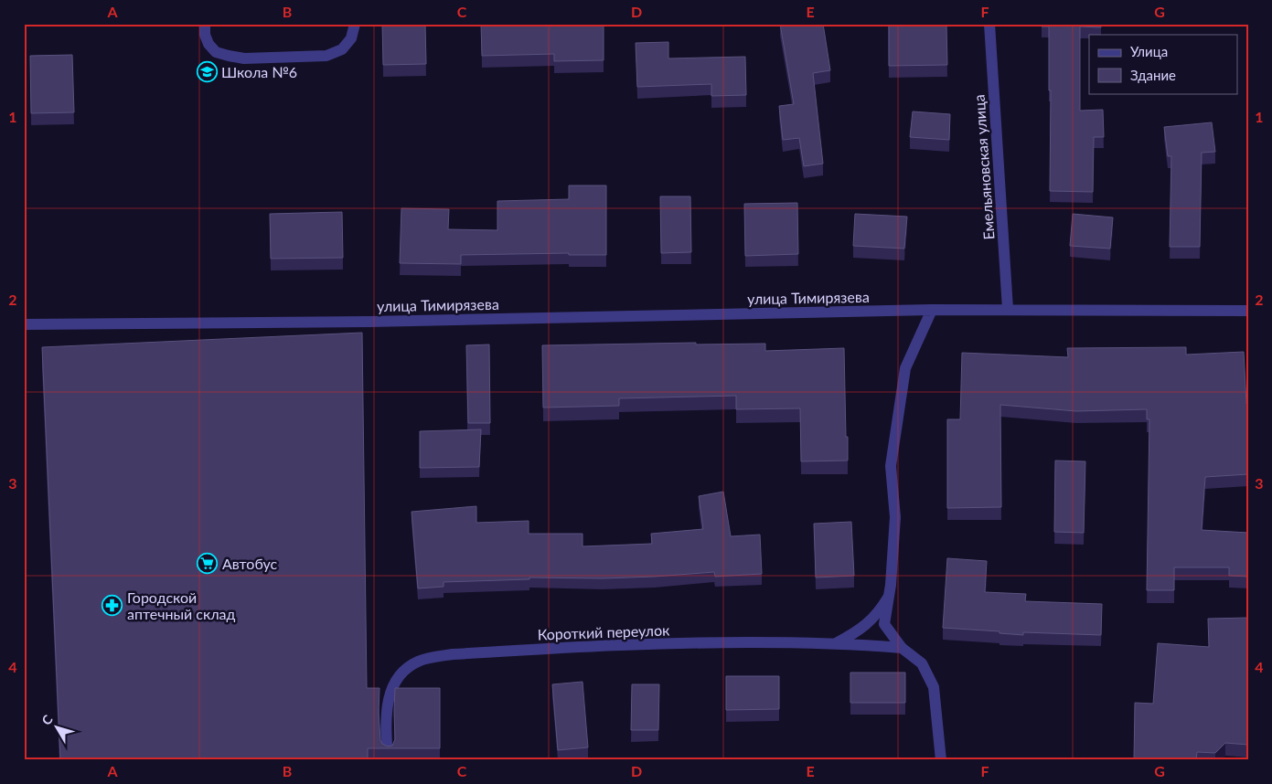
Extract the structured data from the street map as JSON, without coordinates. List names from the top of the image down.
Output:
{
  "streets": {
    "street": ["Емельяновская улица", "улица Тимирязева", "Короткий переулок"]
  },
  "crossings": [
    ["Емельяновская улица", "улица Тимирязева"]
  ],
  "places": {
    "school or university": ["Школа №6"],
    "supermarket": ["Автобус"],
    "pharmacy": ["Городской аптечный склад"]
  },
  "legend": ["Улица", "Здание"],
  "north": "top left",
  "grid": {
    "columns": [
      "A",
      "B",
      "C",
      "D",
      "E",
      "F",
      "G"
    ],
    "rows": [
      "1",
      "2",
      "3",
      "4"
    ]
  }
}
